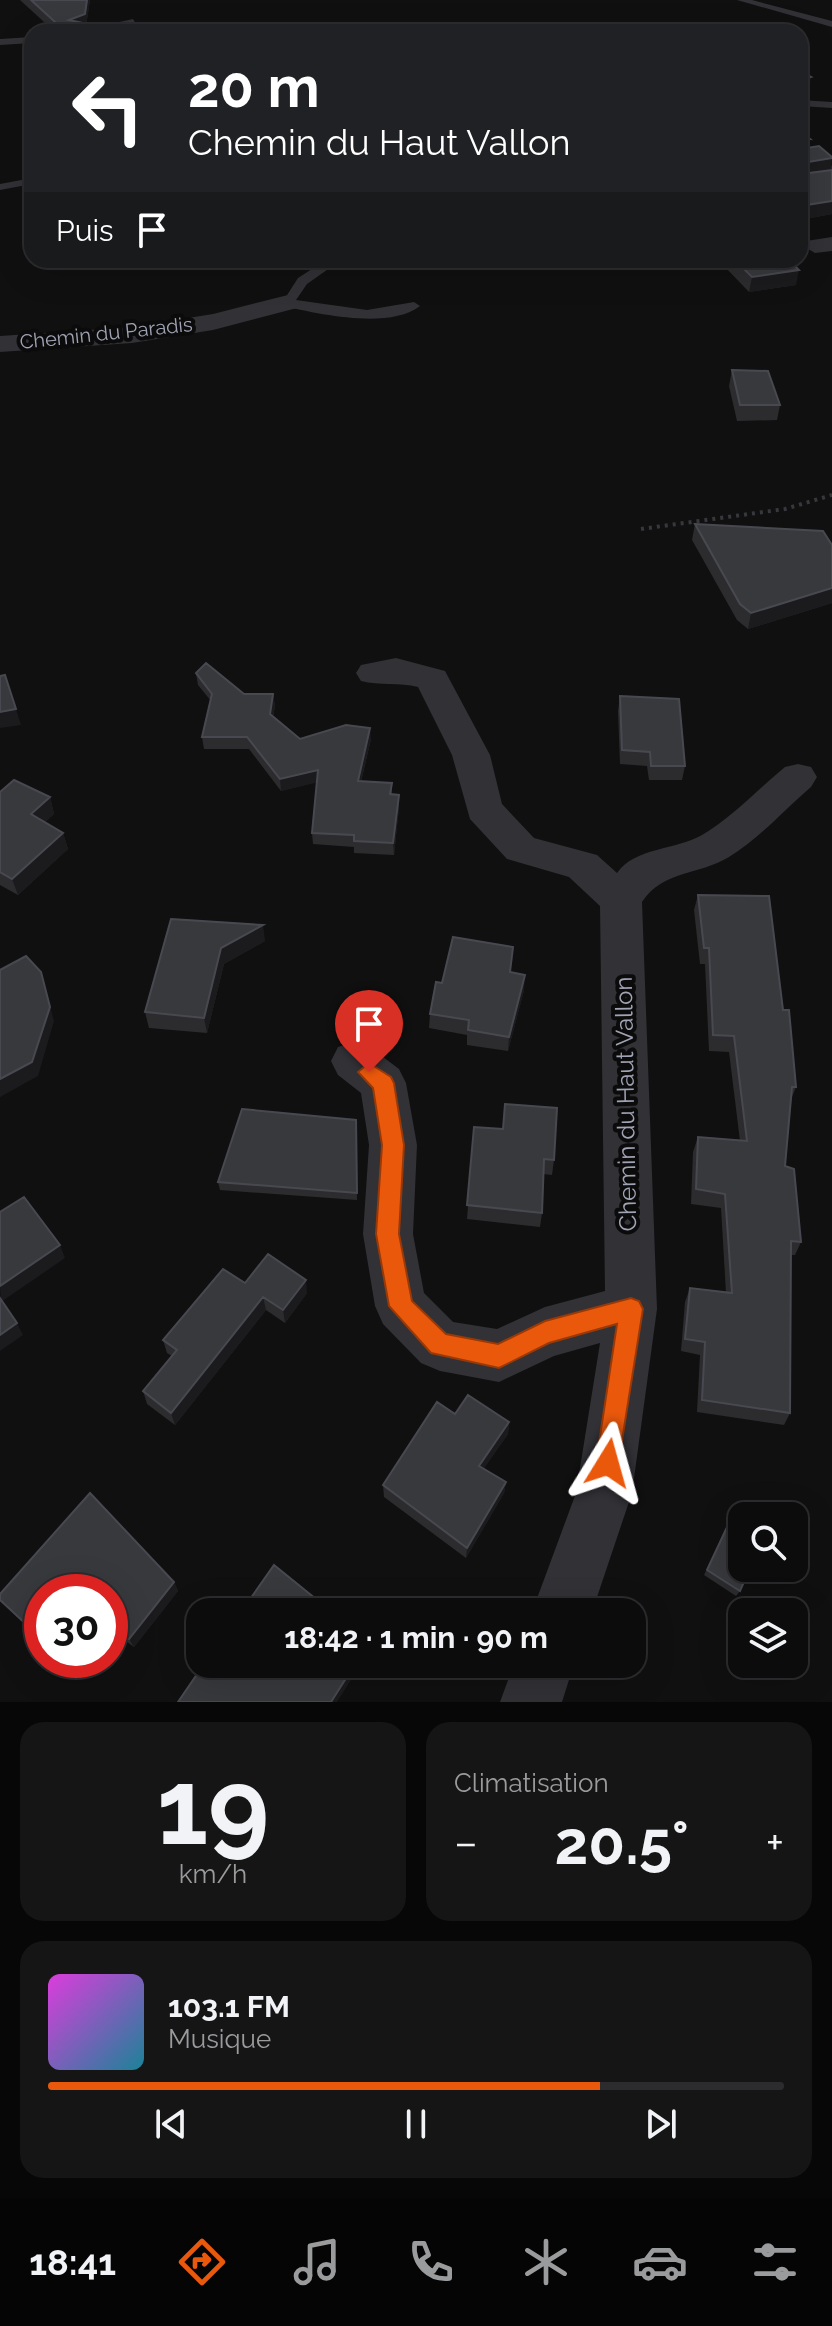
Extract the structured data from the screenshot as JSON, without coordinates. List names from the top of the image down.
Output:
{
  "streets": {
    "street": ["Chemin du Paradis", "Chemin du Haut Vallon"]
  },
  "page": {
    "turn": ["20 m", "Chemin du Haut Vallon"],
    "then": "Puis",
    "limit": "30",
    "trip": "18:42 · 1 min · 90 m",
    "tile": [
      ["19", "km/h"],
      "Climatisation"
    ],
    "heat": ["−", "20.5°", "+"],
    "song": ["103.1 FM", "Musique"],
    "tabs": "18:41"
  }
}
